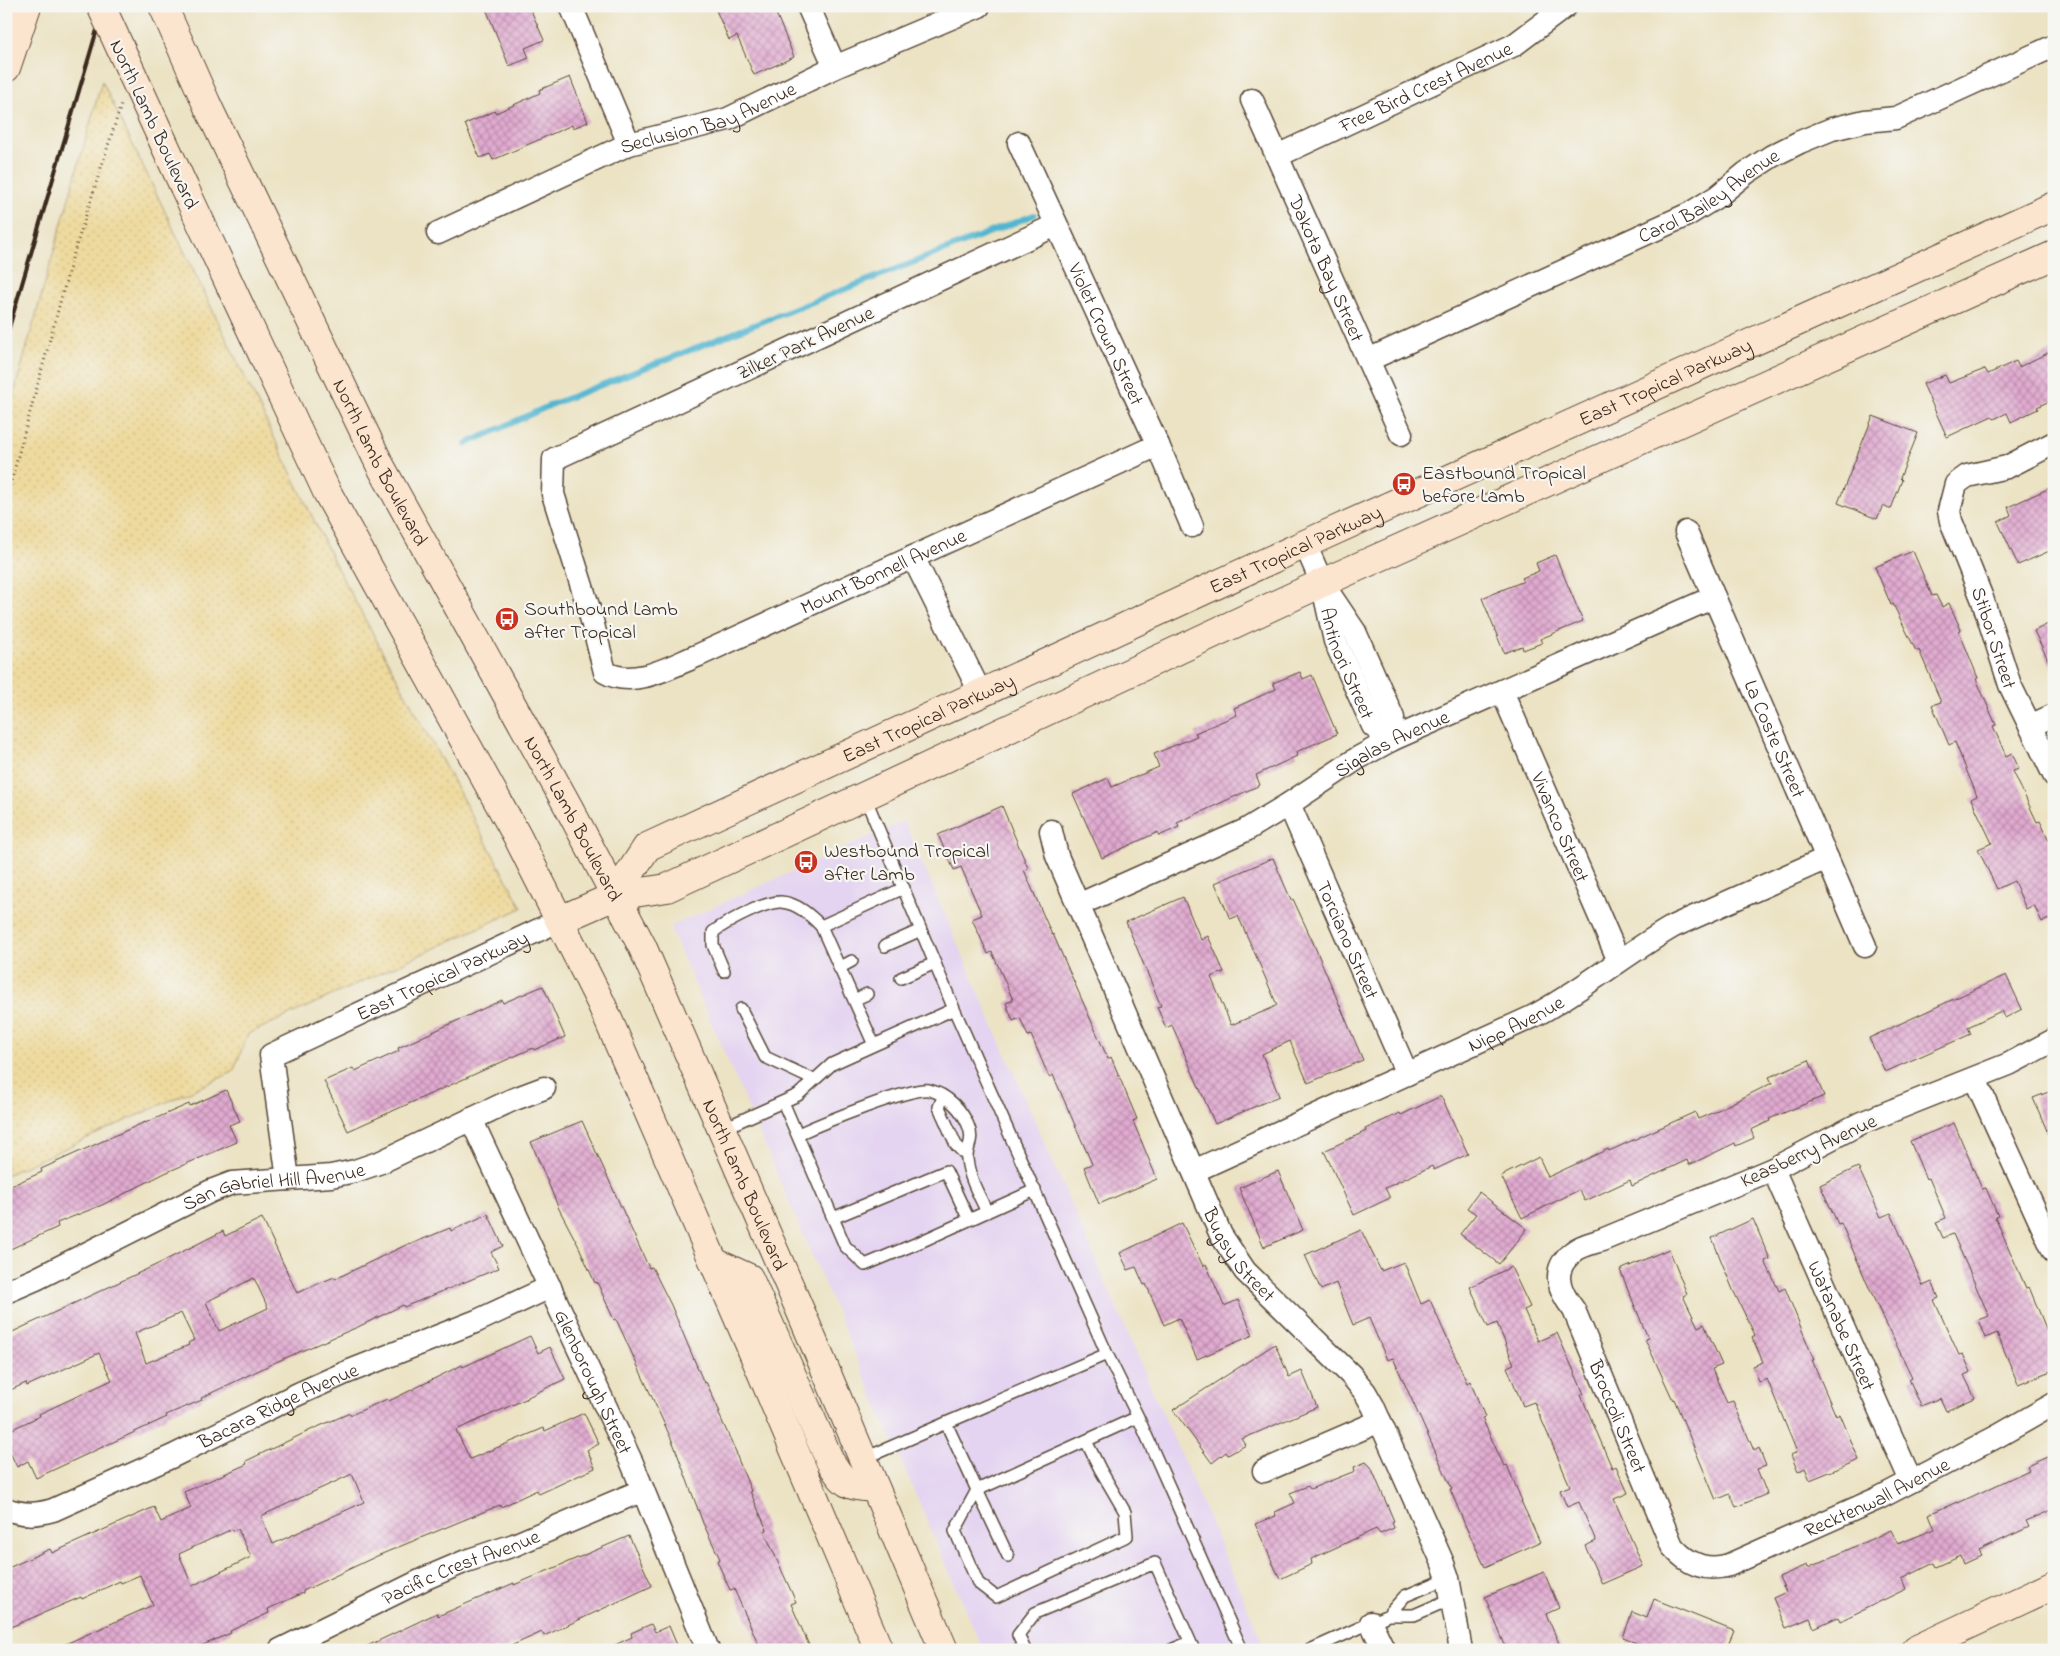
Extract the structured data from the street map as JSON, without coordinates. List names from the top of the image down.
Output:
{
  "streets": {
    "main road": ["North Lamb Boulevard", "East Tropical Parkway"],
    "street": [
      "Free Bird Crest Avenue",
      "Seclusion Bay Avenue",
      "Carol Bailey Avenue",
      "Dakota Bay Street",
      "Violet Crown Street",
      "Zilker Park Avenue",
      "Mount Bonnell Avenue",
      "Stibor Street",
      "Antinori Street",
      "La Coste Street",
      "Sigalas Avenue",
      "Vivanco Street",
      "Torciano Street",
      "Nipp Avenue",
      "Keasberry Avenue",
      "San Gabriel Hill Avenue",
      "Bugsy Street",
      "Watanabe Street",
      "Glenborough Street",
      "Bacara Ridge Avenue",
      "Broccoli Street",
      "Recktenwall Avenue",
      "Pacific Crest Avenue"
    ]
  },
  "crossings": [
    ["Free Bird Crest Avenue", "Dakota Bay Street"],
    ["North Lamb Boulevard", "East Tropical Parkway"],
    ["Carol Bailey Avenue", "Dakota Bay Street"],
    ["Violet Crown Street", "Zilker Park Avenue"],
    ["Violet Crown Street", "Mount Bonnell Avenue"],
    ["Zilker Park Avenue", "Mount Bonnell Avenue"],
    ["East Tropical Parkway", "Antinori Street"],
    ["East Tropical Parkway", "San Gabriel Hill Avenue"],
    ["Antinori Street", "Sigalas Avenue"],
    ["La Coste Street", "Sigalas Avenue"],
    ["La Coste Street", "Nipp Avenue"],
    ["Sigalas Avenue", "Vivanco Street"],
    ["Sigalas Avenue", "Torciano Street"],
    ["Sigalas Avenue", "Bugsy Street"],
    ["Vivanco Street", "Nipp Avenue"],
    ["Torciano Street", "Nipp Avenue"],
    ["Nipp Avenue", "Bugsy Street"],
    ["Keasberry Avenue", "Watanabe Street"],
    ["Keasberry Avenue", "Broccoli Street"],
    ["San Gabriel Hill Avenue", "Glenborough Street"],
    ["Watanabe Street", "Recktenwall Avenue"],
    ["Glenborough Street", "Bacara Ridge Avenue"],
    ["Glenborough Street", "Pacific Crest Avenue"],
    ["Broccoli Street", "Recktenwall Avenue"]
  ],
  "places": {
    "bus stop": ["Eastbound Tropical before Lamb", "Southbound Lamb after Tropical", "Westbound Tropical after Lamb"]
  }
}
